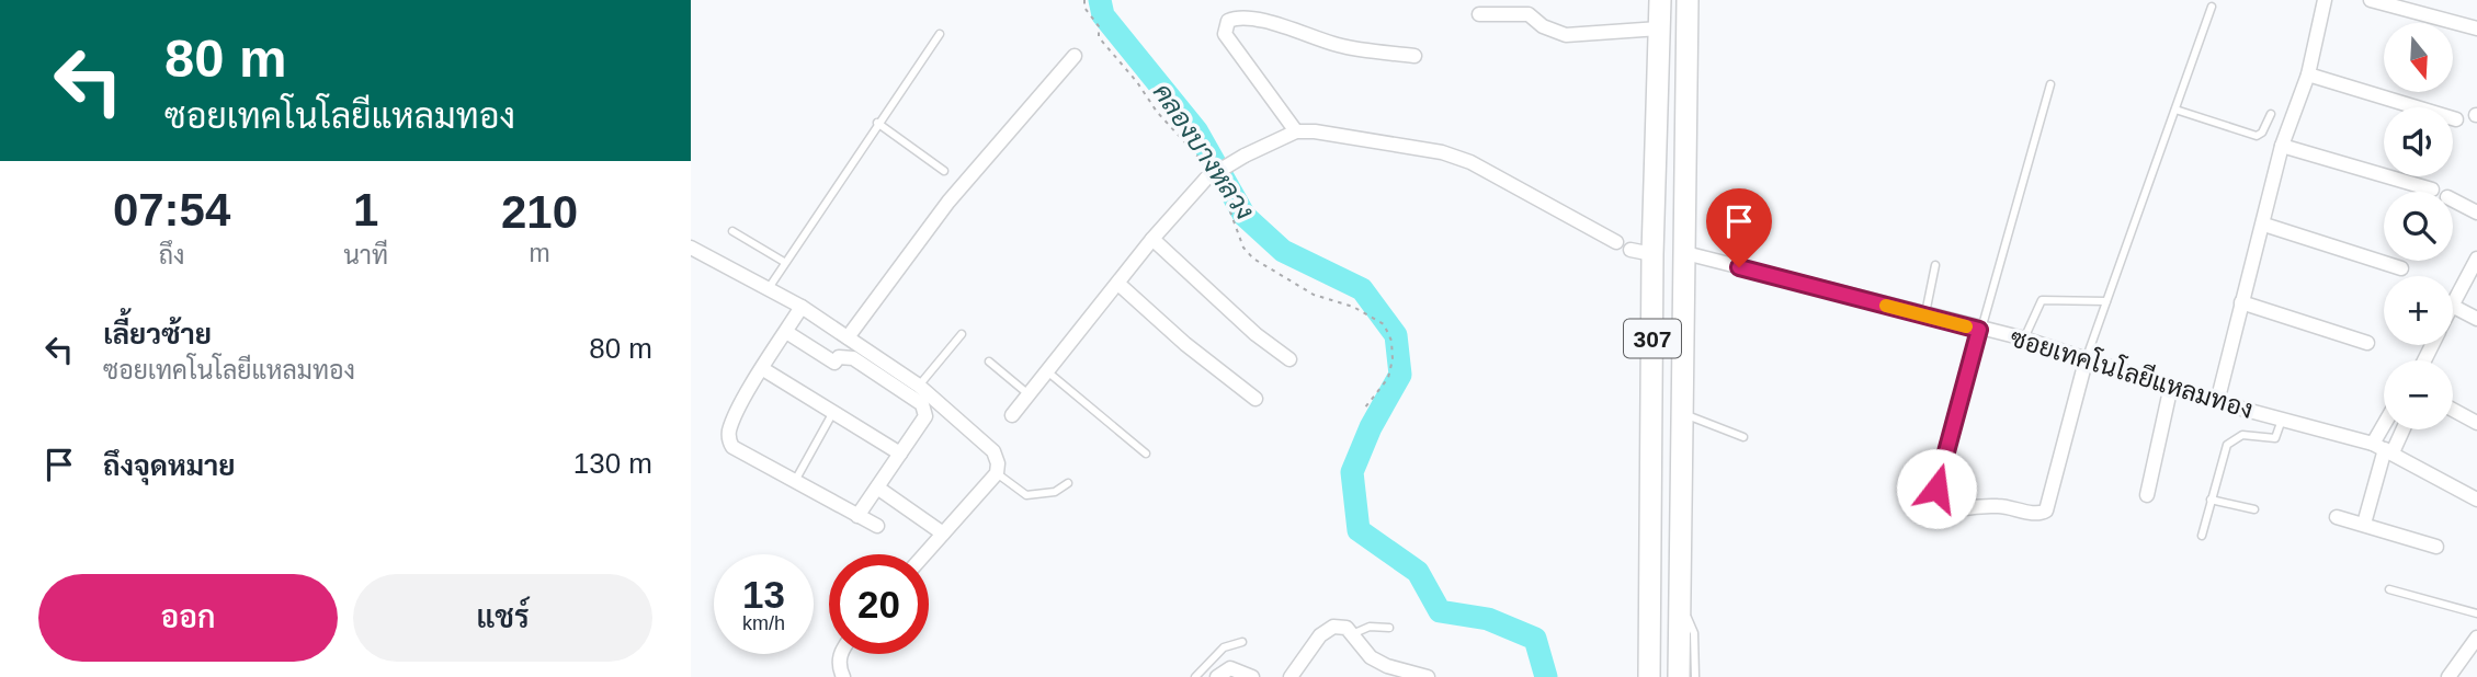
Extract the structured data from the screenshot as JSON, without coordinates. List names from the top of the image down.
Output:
{
  "streets": {
    "main road": ["307"],
    "street": ["ซอยเทคโนโลยีแหลมทอง"]
  },
  "crossings": [
    ["307", "ซอยเทคโนโลยีแหลมทอง"]
  ],
  "water": ["คลองบางหลวง"],
  "north": "bottom",
  "page": {
    "turn": ["80 m", "ซอยเทคโนโลยีแหลมทอง"],
    "map_buttons": ["+", "−"],
    "eta": [
      "07:54",
      "ถึง",
      "1",
      "นาที",
      "210",
      "m"
    ],
    "list": [
      {
        "name": "เลี้ยวซ้าย",
        "note": "ซอยเทคโนโลยีแหลมทอง",
        "value": "80 m"
      },
      {
        "name": "ถึงจุดหมาย",
        "value": "130 m"
      }
    ],
    "speed": "13 km/h",
    "limit": "20",
    "buttons": ["ออก", "แชร์"]
  }
}
